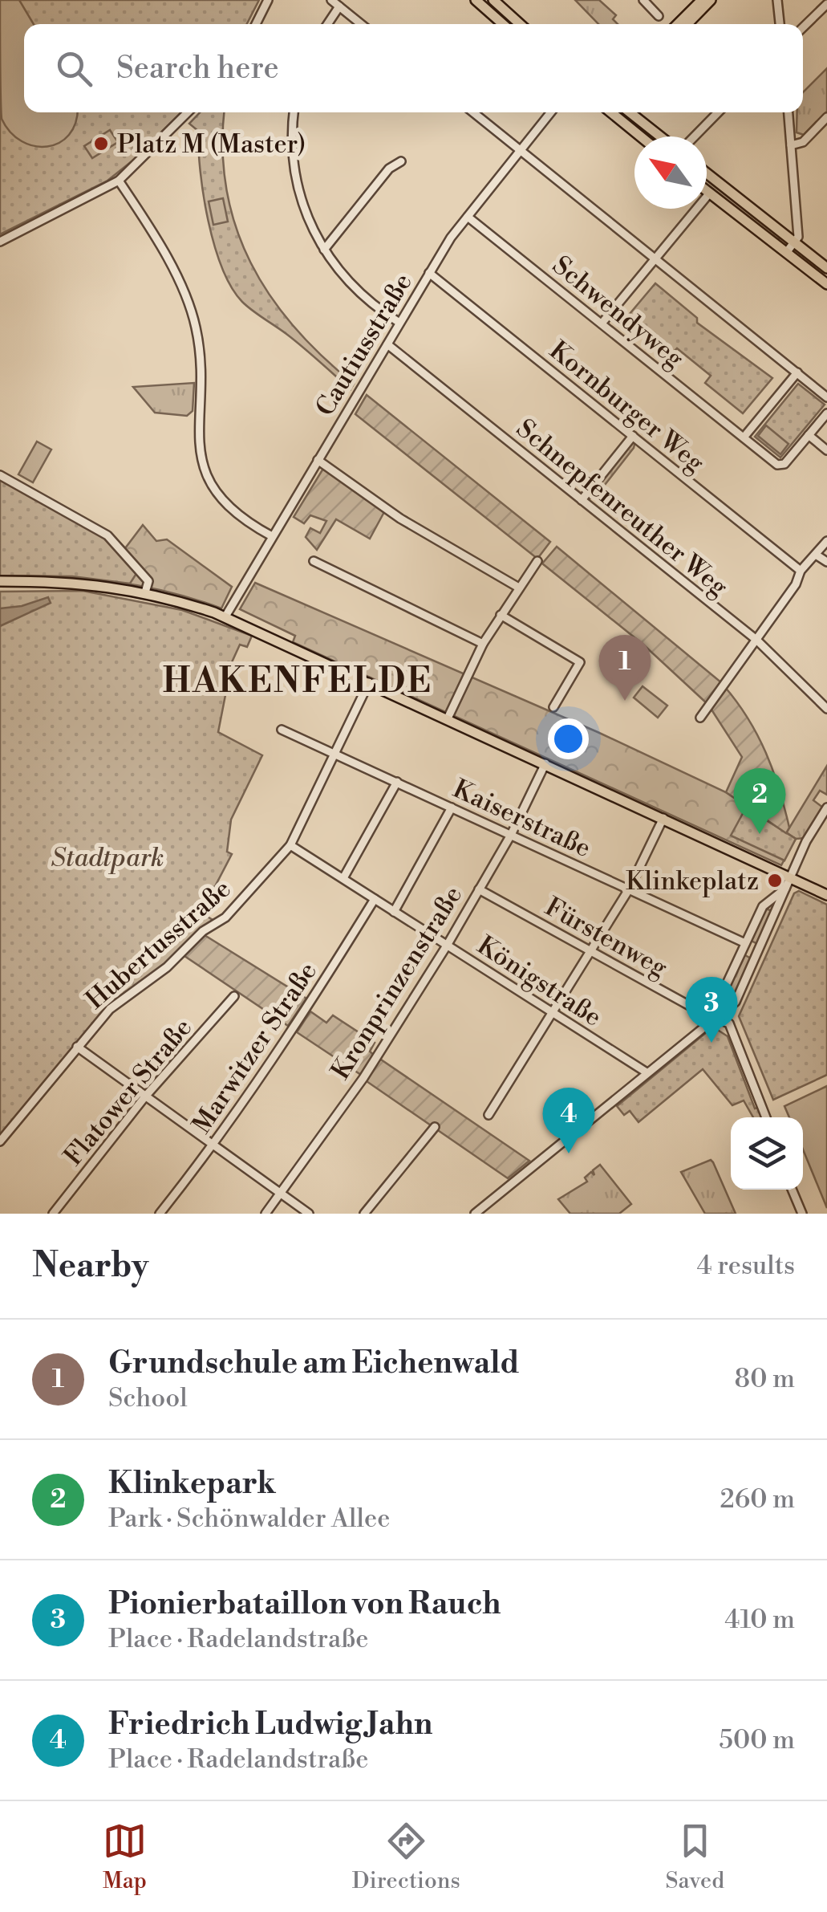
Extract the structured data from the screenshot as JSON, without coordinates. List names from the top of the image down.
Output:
{
  "streets": {
    "street": [
      "Schwendyweg",
      "Cautiusstraße",
      "Kornburger Weg",
      "Schnepfenreuther Weg",
      "Kaiserstraße",
      "Fürstenweg",
      "Hubertusstraße",
      "Königstraße",
      "Kronprinzenstraße",
      "Marwitzer Straße",
      "Flatower Straße"
    ]
  },
  "crossings": [
    ["Schwendyweg", "Cautiusstraße"],
    ["Cautiusstraße", "Kornburger Weg"],
    ["Cautiusstraße", "Schnepfenreuther Weg"],
    ["Kaiserstraße", "Hubertusstraße"],
    ["Kaiserstraße", "Kronprinzenstraße"],
    ["Fürstenweg", "Kronprinzenstraße"],
    ["Hubertusstraße", "Königstraße"],
    ["Königstraße", "Kronprinzenstraße"],
    ["Königstraße", "Marwitzer Straße"]
  ],
  "districts": ["HAKENFELDE"],
  "parks": ["Stadtpark"],
  "places": ["Platz M (Master)", "Klinkeplatz"],
  "north": "top left",
  "page": {
    "search": "Search here",
    "pins": [
      "1",
      "2",
      "3",
      "4"
    ],
    "heading": ["Nearby", "4 results"],
    "list": [
      {
        "mark": "1",
        "name": "Grundschule am Eichenwald",
        "note": "School",
        "value": "80 m"
      },
      {
        "mark": "2",
        "name": "Klinkepark",
        "note": "Park · Schönwalder Allee",
        "value": "260 m"
      },
      {
        "mark": "3",
        "name": "Pionierbataillon von Rauch",
        "note": "Place · Radelandstraße",
        "value": "410 m"
      },
      {
        "mark": "4",
        "name": "Friedrich Ludwig Jahn",
        "note": "Place · Radelandstraße",
        "value": "500 m"
      }
    ],
    "nav": ["Map", "Directions", "Saved"]
  }
}
